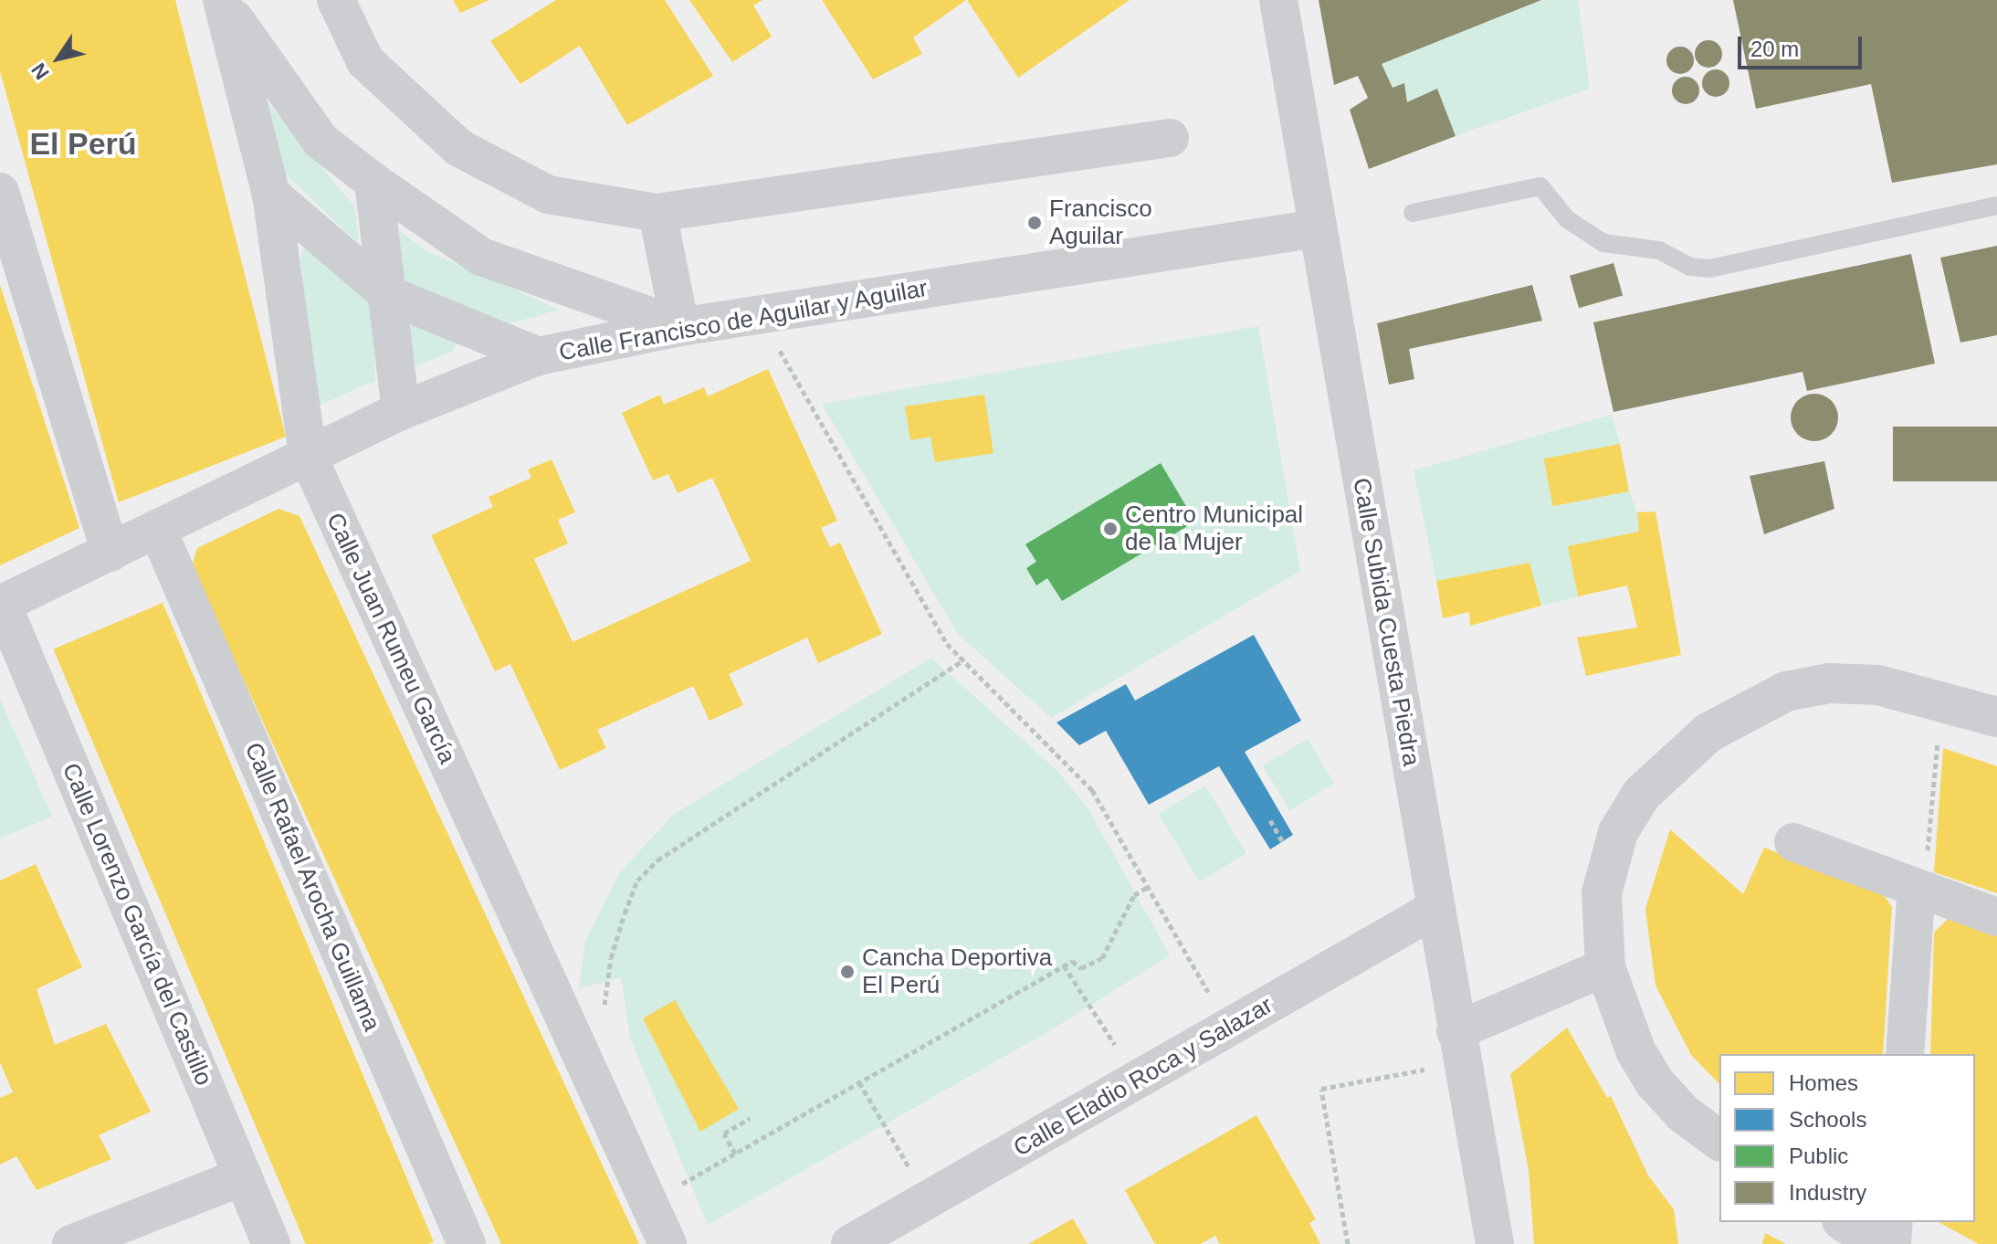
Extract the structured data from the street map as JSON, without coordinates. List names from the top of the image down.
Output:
{
  "streets": {
    "street": [
      "Calle Francisco de Aguilar y Aguilar",
      "Calle Subida Cuesta Piedra",
      "Calle Juan Rumeu García",
      "Calle Rafael Arocha Guillama",
      "Calle Lorenzo García del Castillo",
      "Calle Eladio Roca y Salazar"
    ]
  },
  "crossings": [
    ["Calle Francisco de Aguilar y Aguilar", "Calle Subida Cuesta Piedra"],
    ["Calle Francisco de Aguilar y Aguilar", "Calle Juan Rumeu García"],
    ["Calle Francisco de Aguilar y Aguilar", "Calle Rafael Arocha Guillama"],
    ["Calle Francisco de Aguilar y Aguilar", "Calle Lorenzo García del Castillo"],
    ["Calle Subida Cuesta Piedra", "Calle Eladio Roca y Salazar"]
  ],
  "districts": ["El Perú"],
  "places": ["Francisco Aguilar", "Centro Municipal de la Mujer", "Cancha Deportiva El Perú"],
  "legend": [
    "Homes",
    "Schools",
    "Public",
    "Industry"
  ],
  "scale_bar": "20 m",
  "north": "bottom left"
}
